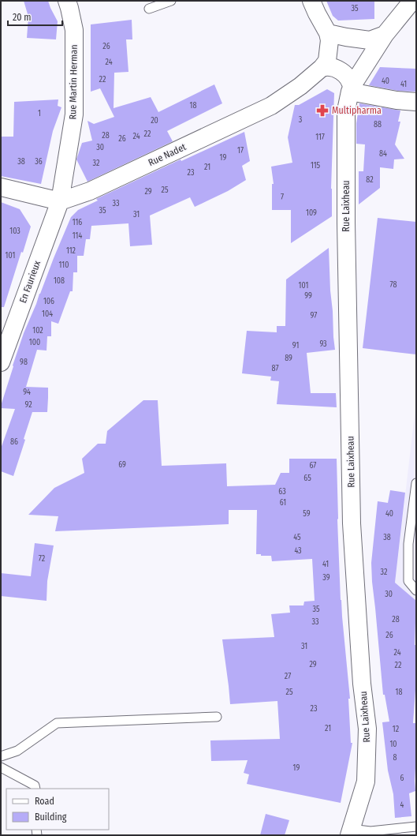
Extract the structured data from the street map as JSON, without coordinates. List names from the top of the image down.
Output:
{
  "streets": {
    "street": [
      "Rue Martin Herman",
      "Rue Nadet",
      "Rue Laixheau",
      "En Faurieux"
    ]
  },
  "crossings": [
    ["Rue Martin Herman", "Rue Nadet"],
    ["Rue Martin Herman", "En Faurieux"],
    ["Rue Nadet", "En Faurieux"]
  ],
  "places": {
    "pharmacy": ["Multipharma"]
  },
  "house_numbers": [
    "35",
    "26",
    "24",
    "22",
    "40",
    "41",
    "18",
    "1",
    "3",
    "20",
    "88",
    "22",
    "28",
    "24",
    "117",
    "26",
    "30",
    "17",
    "84",
    "19",
    "38",
    "36",
    "32",
    "115",
    "21",
    "23",
    "82",
    "25",
    "29",
    "7",
    "33",
    "35",
    "109",
    "31",
    "116",
    "103",
    "114",
    "112",
    "101",
    "110",
    "108",
    "78",
    "101",
    "99",
    "106",
    "104",
    "97",
    "102",
    "100",
    "93",
    "91",
    "89",
    "98",
    "87",
    "94",
    "92",
    "86",
    "69",
    "67",
    "65",
    "63",
    "61",
    "59",
    "40",
    "45",
    "38",
    "43",
    "72",
    "41",
    "32",
    "39",
    "30",
    "35",
    "28",
    "33",
    "26",
    "31",
    "24",
    "29",
    "22",
    "27",
    "25",
    "18",
    "23",
    "21",
    "12",
    "10",
    "8",
    "19",
    "6",
    "4"
  ],
  "legend": ["Road", "Building"],
  "scale_bar": "20 m"
}
